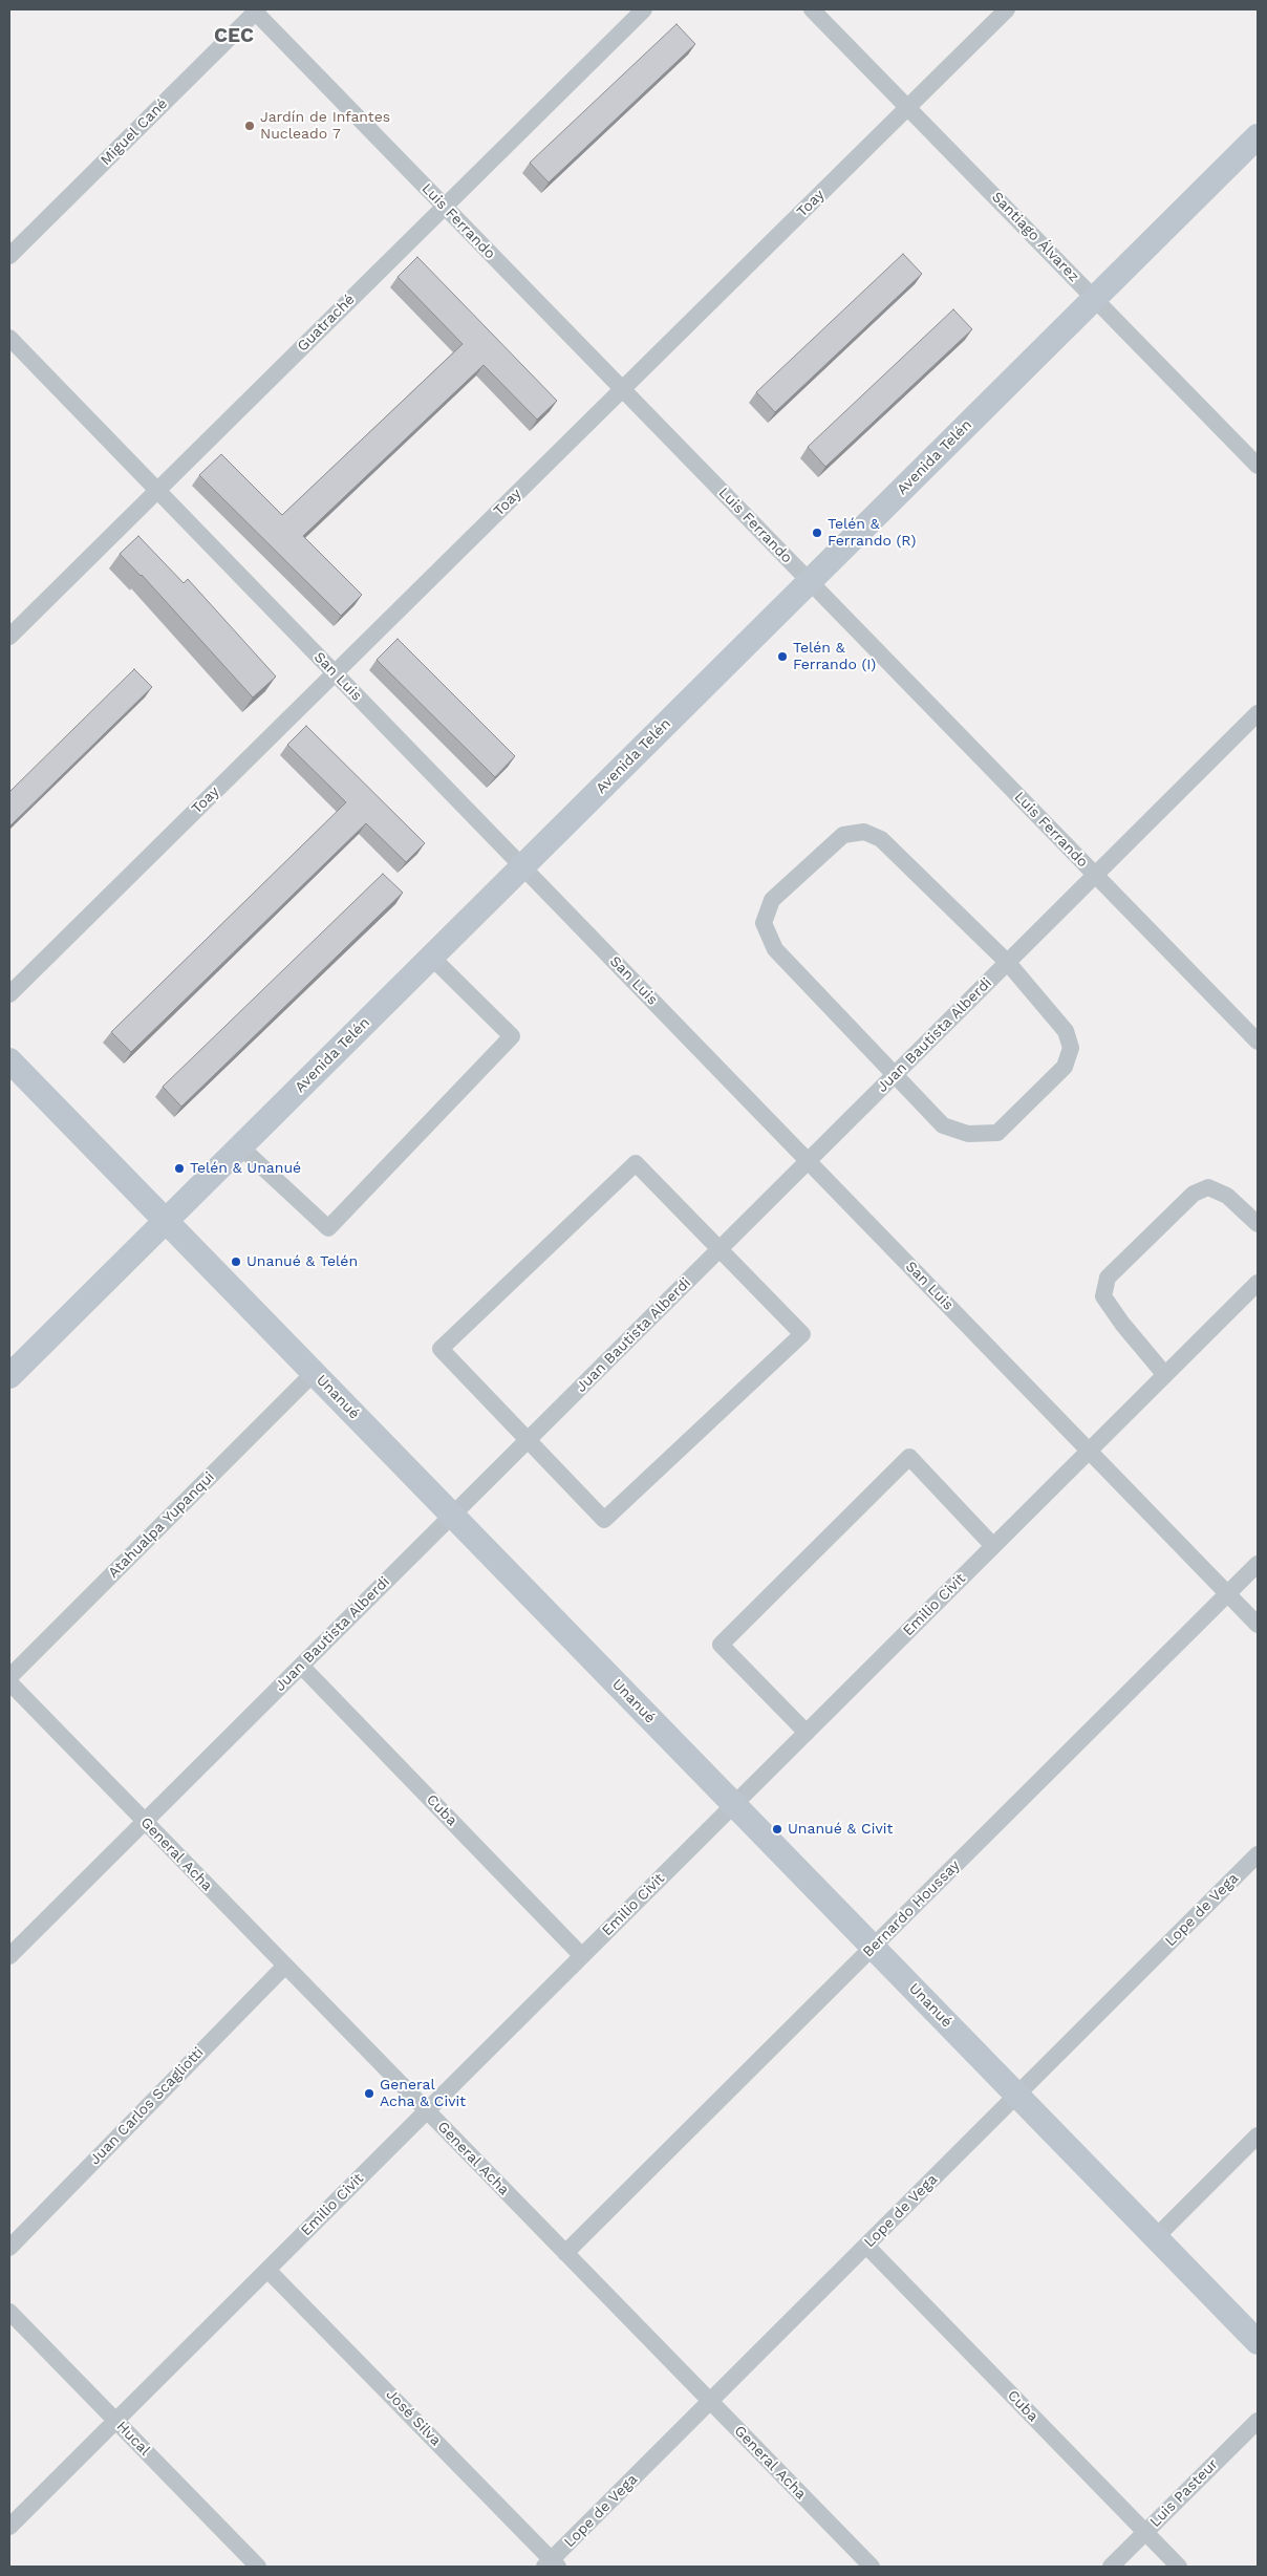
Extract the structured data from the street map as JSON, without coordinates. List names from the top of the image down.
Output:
{
  "streets": {
    "street": [
      "Miguel Cané",
      "Toay",
      "Luis Ferrando",
      "Santiago Álvarez",
      "Guatraché",
      "Avenida Telén",
      "San Luis",
      "Juan Bautista Alberdi",
      "Unanué",
      "Atahualpa Yupanqui",
      "Emilio Civit",
      "Cuba",
      "General Acha",
      "Bernardo Houssay",
      "Lope de Vega",
      "Juan Carlos Scagliotti",
      "José Silva",
      "Hucal",
      "Luis Pasteur"
    ]
  },
  "crossings": [
    ["Miguel Cané", "Luis Ferrando"],
    ["Toay", "Luis Ferrando"],
    ["Toay", "Santiago Álvarez"],
    ["Toay", "San Luis"],
    ["Luis Ferrando", "Guatraché"],
    ["Luis Ferrando", "Avenida Telén"],
    ["Luis Ferrando", "Juan Bautista Alberdi"],
    ["Santiago Álvarez", "Avenida Telén"],
    ["Guatraché", "San Luis"],
    ["Avenida Telén", "San Luis"],
    ["Avenida Telén", "Unanué"],
    ["San Luis", "Juan Bautista Alberdi"],
    ["San Luis", "Emilio Civit"],
    ["San Luis", "Bernardo Houssay"],
    ["Juan Bautista Alberdi", "Unanué"],
    ["Juan Bautista Alberdi", "Cuba"],
    ["Juan Bautista Alberdi", "General Acha"],
    ["Unanué", "Atahualpa Yupanqui"],
    ["Unanué", "Emilio Civit"],
    ["Unanué", "Bernardo Houssay"],
    ["Unanué", "Lope de Vega"],
    ["Emilio Civit", "Cuba"],
    ["Emilio Civit", "General Acha"],
    ["Emilio Civit", "José Silva"],
    ["Emilio Civit", "Hucal"],
    ["Cuba", "Lope de Vega"],
    ["Cuba", "Luis Pasteur"],
    ["General Acha", "Bernardo Houssay"],
    ["General Acha", "Lope de Vega"],
    ["General Acha", "Juan Carlos Scagliotti"],
    ["Lope de Vega", "José Silva"]
  ],
  "districts": ["CEC"],
  "places": [
    "Jardín de Infantes Nucleado 7",
    "Telén & Ferrando (R)",
    "Telén & Ferrando (I)",
    "Telén & Unanué",
    "Unanué & Telén",
    "Unanué & Civit",
    "General Acha & Civit"
  ]
}
